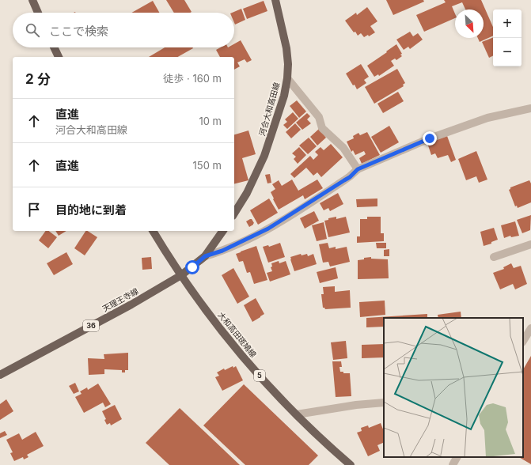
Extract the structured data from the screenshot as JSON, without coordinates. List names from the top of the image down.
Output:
{
  "streets": {
    "main road": [
      "河合大和高田線",
      "天理王寺線",
      "36",
      "大和高田斑鳩線",
      "5"
    ]
  },
  "crossings": [
    ["天理王寺線", "大和高田斑鳩線"]
  ],
  "north": "bottom right",
  "page": {
    "map_buttons": ["+", "−"],
    "search": "ここで検索",
    "heading": ["2 分", "徒歩 · 160 m"],
    "list": [
      ["直進", "河合大和高田線", "10 m"],
      ["直進", "150 m"],
      "目的地に到着"
    ]
  }
}
